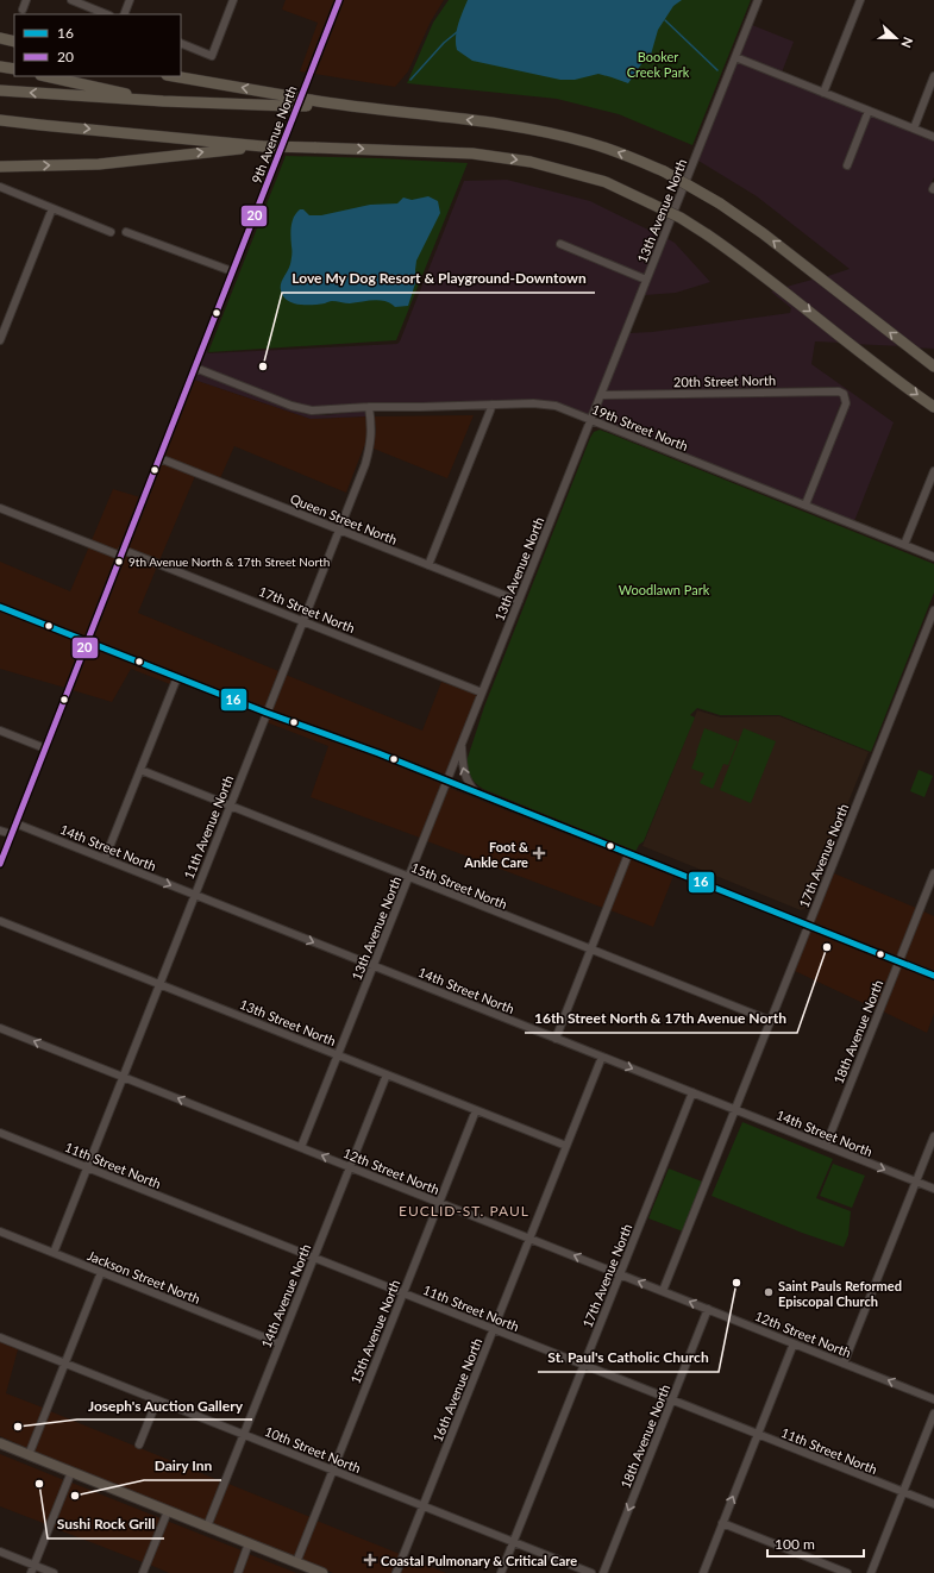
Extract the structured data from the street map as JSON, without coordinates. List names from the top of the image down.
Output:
{
  "streets": {
    "street": [
      "9th Avenue North",
      "13th Avenue North",
      "20th Street North",
      "19th Street North",
      "Queen Street North",
      "17th Street North",
      "11th Avenue North",
      "14th Street North",
      "17th Avenue North",
      "15th Street North",
      "13th Street North",
      "18th Avenue North",
      "11th Street North",
      "12th Street North",
      "Jackson Street North",
      "14th Avenue North",
      "15th Avenue North",
      "16th Avenue North",
      "10th Street North"
    ]
  },
  "crossings": [
    ["9th Avenue North", "19th Street North"],
    ["9th Avenue North", "Queen Street North"],
    ["9th Avenue North", "17th Street North"],
    ["9th Avenue North", "14th Street North"],
    ["13th Avenue North", "20th Street North"],
    ["13th Avenue North", "19th Street North"],
    ["13th Avenue North", "Queen Street North"],
    ["13th Avenue North", "17th Street North"],
    ["13th Avenue North", "14th Street North"],
    ["13th Avenue North", "15th Street North"],
    ["13th Avenue North", "13th Street North"],
    ["13th Avenue North", "12th Street North"],
    ["20th Street North", "19th Street North"],
    ["19th Street North", "11th Avenue North"],
    ["Queen Street North", "11th Avenue North"],
    ["17th Street North", "11th Avenue North"],
    ["11th Avenue North", "14th Street North"],
    ["11th Avenue North", "15th Street North"],
    ["11th Avenue North", "13th Street North"],
    ["11th Avenue North", "11th Street North"],
    ["11th Avenue North", "12th Street North"],
    ["11th Avenue North", "Jackson Street North"],
    ["14th Street North", "17th Avenue North"],
    ["14th Street North", "18th Avenue North"],
    ["14th Street North", "16th Avenue North"],
    ["17th Avenue North", "15th Street North"],
    ["17th Avenue North", "11th Street North"],
    ["17th Avenue North", "12th Street North"],
    ["17th Avenue North", "10th Street North"],
    ["13th Street North", "14th Avenue North"],
    ["13th Street North", "15th Avenue North"],
    ["13th Street North", "16th Avenue North"],
    ["18th Avenue North", "11th Street North"],
    ["18th Avenue North", "12th Street North"],
    ["11th Street North", "14th Avenue North"],
    ["11th Street North", "15th Avenue North"],
    ["11th Street North", "16th Avenue North"],
    ["12th Street North", "14th Avenue North"],
    ["12th Street North", "15th Avenue North"],
    ["12th Street North", "16th Avenue North"],
    ["Jackson Street North", "14th Avenue North"],
    ["14th Avenue North", "10th Street North"],
    ["15th Avenue North", "10th Street North"],
    ["16th Avenue North", "10th Street North"]
  ],
  "one_way": ["14th Street North", "12th Street North"],
  "districts": ["EUCLID-ST. PAUL"],
  "parks": ["Booker Creek Park", "Woodlawn Park"],
  "places": {
    "other": [
      "Love My Dog Resort & Playground-Downtown",
      "9th Avenue North & 17th Street North",
      "16th Street North & 17th Avenue North",
      "St. Paul's Catholic Church",
      "Saint Pauls Reformed Episcopal Church",
      "Joseph's Auction Gallery",
      "Sushi Rock Grill",
      "Dairy Inn"
    ],
    "health": ["Foot & Ankle Care", "Coastal Pulmonary & Critical Care"]
  },
  "lines": ["transit line 20", "transit line 16"],
  "legend": ["16", "20"],
  "scale_bar": "100 m",
  "north": "right"
}
